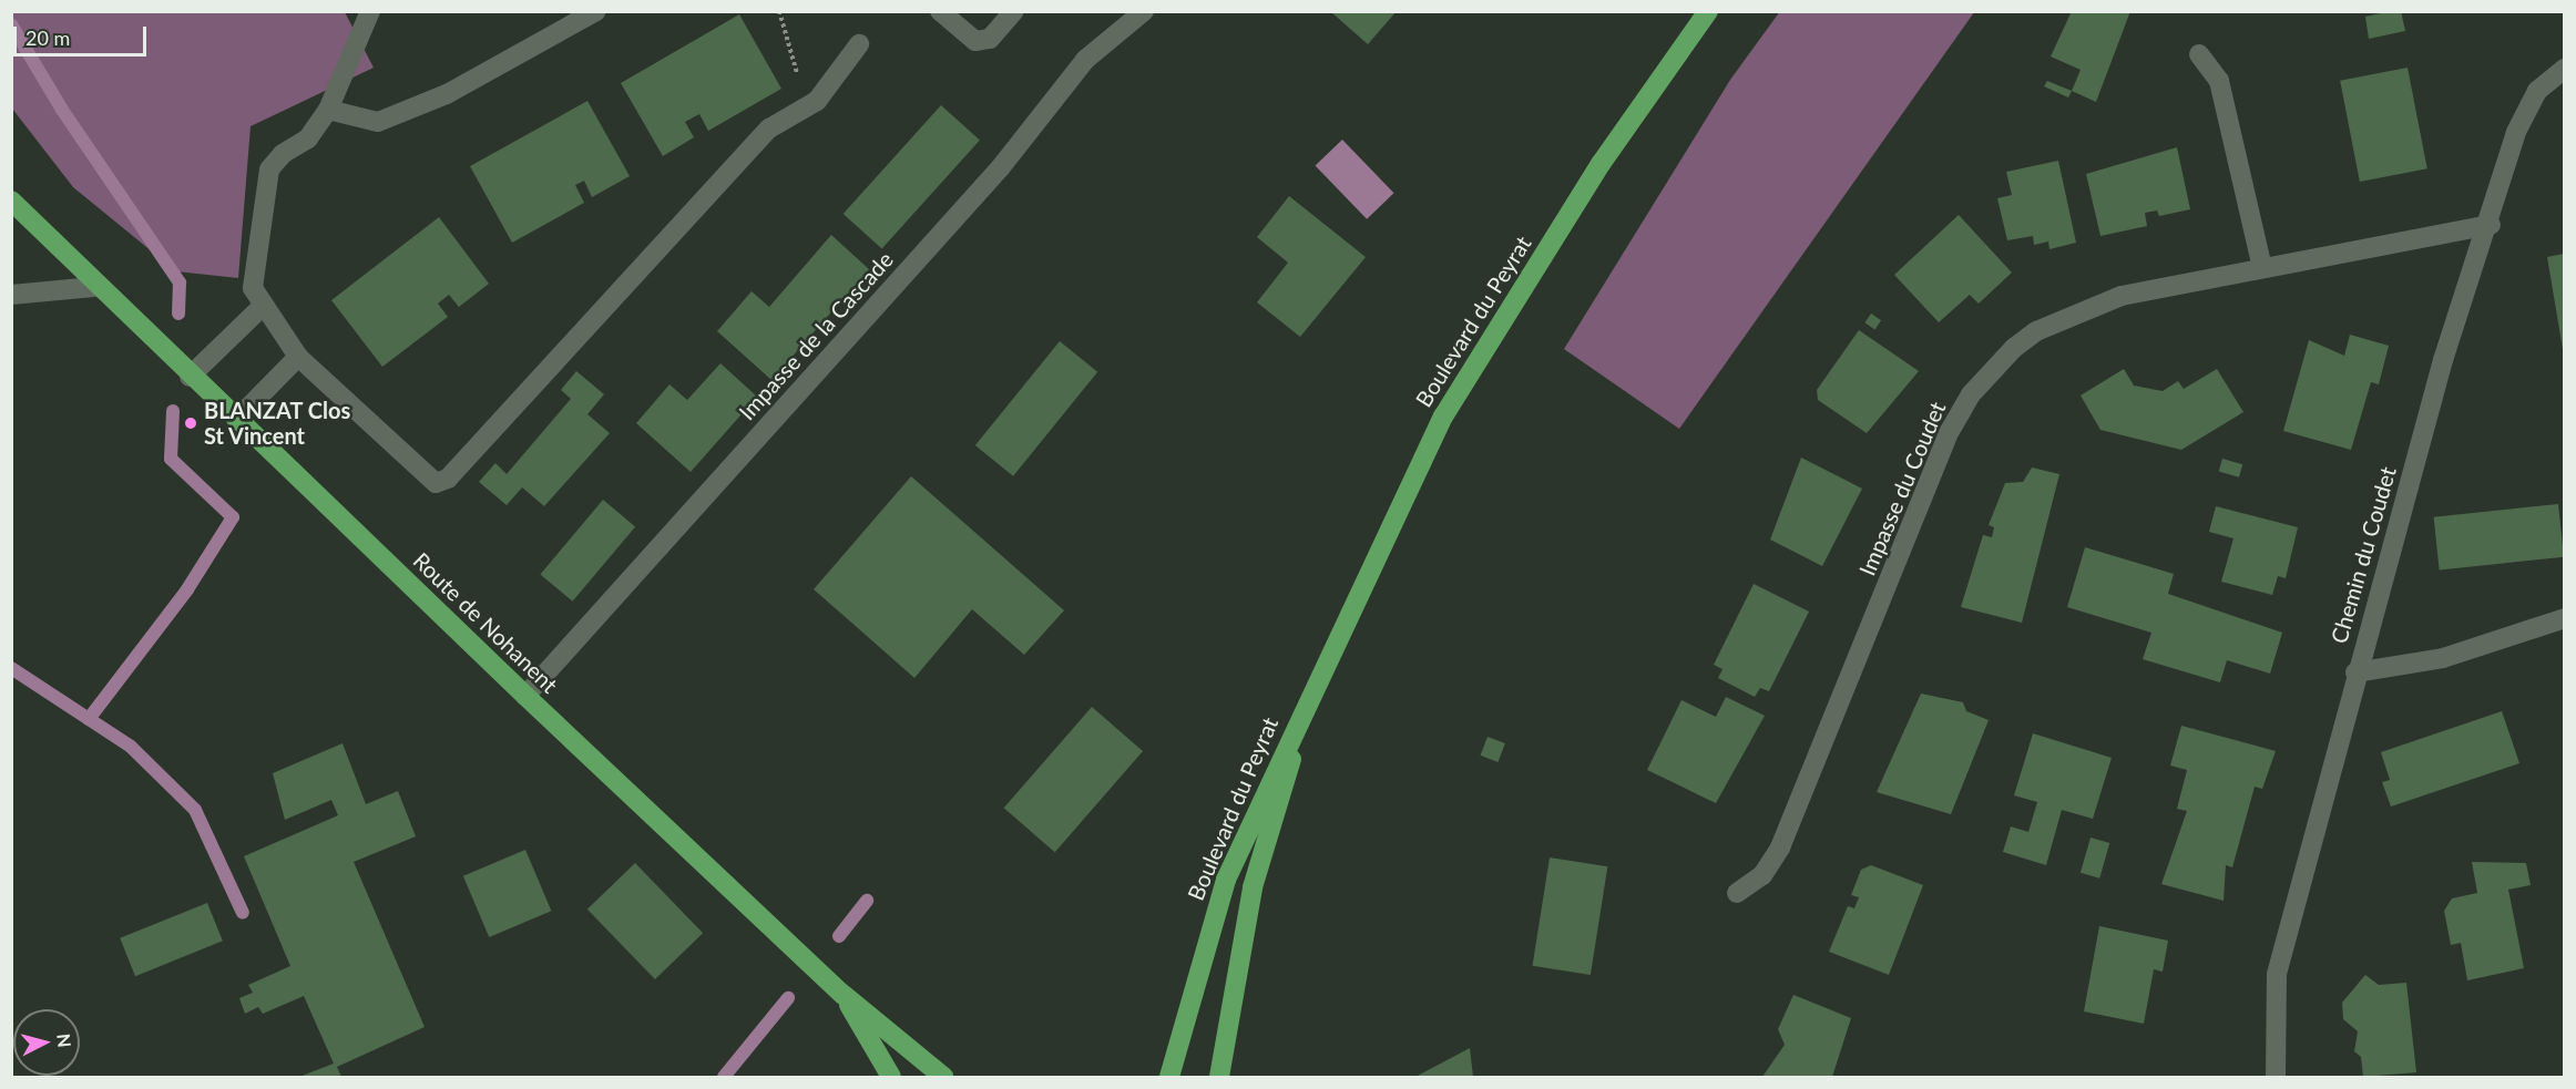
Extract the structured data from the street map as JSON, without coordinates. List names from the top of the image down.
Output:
{
  "streets": {
    "main road": ["Boulevard du Peyrat", "Route de Nohanent"],
    "street": ["Impasse de la Cascade", "Impasse du Coudet", "Chemin du Coudet"]
  },
  "crossings": [
    ["Impasse de la Cascade", "Route de Nohanent"],
    ["Impasse du Coudet", "Chemin du Coudet"]
  ],
  "places": ["BLANZAT Clos St Vincent"],
  "scale_bar": "20 m",
  "north": "right"
}
